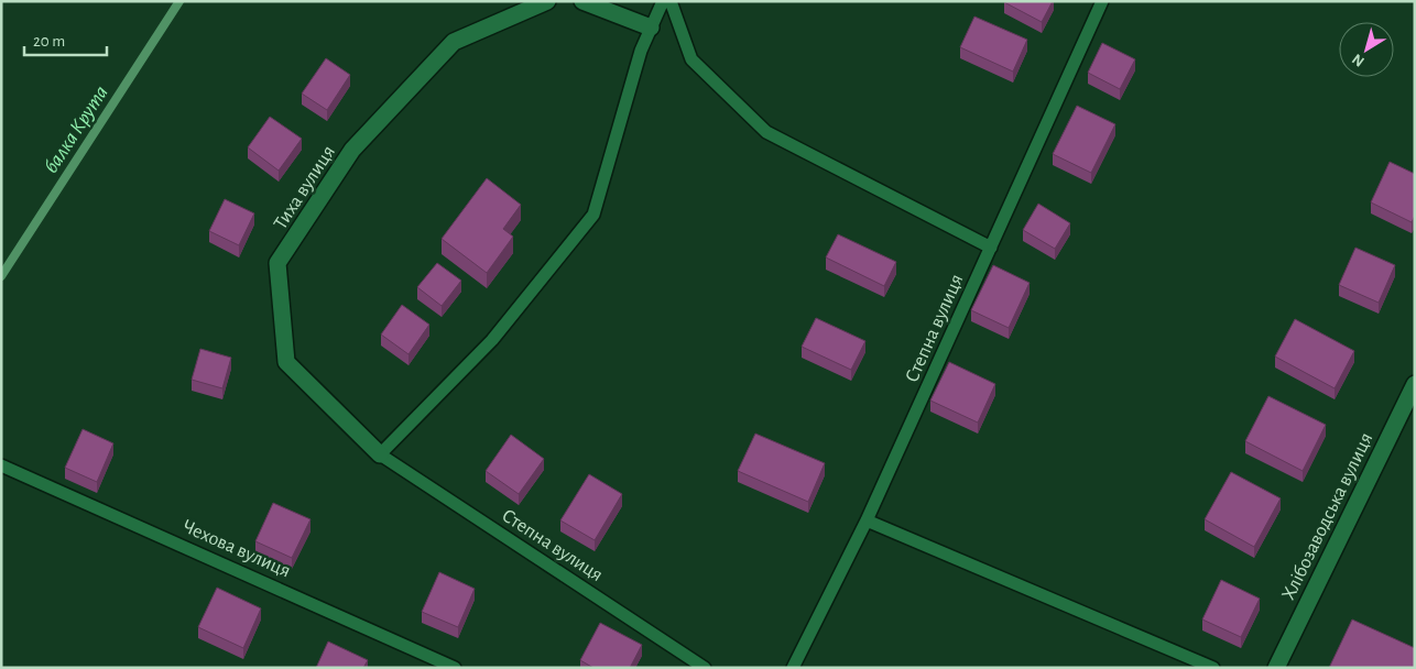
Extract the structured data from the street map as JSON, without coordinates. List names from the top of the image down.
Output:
{
  "streets": {
    "street": ["Тиха вулиця", "Хлібозаводська вулиця"],
    "lane": ["Степна вулиця", "Чехова вулиця"]
  },
  "crossings": [
    ["Тиха вулиця", "Степна вулиця"]
  ],
  "water": ["балка Крута"],
  "scale_bar": "20 m",
  "north": "bottom left"
}
